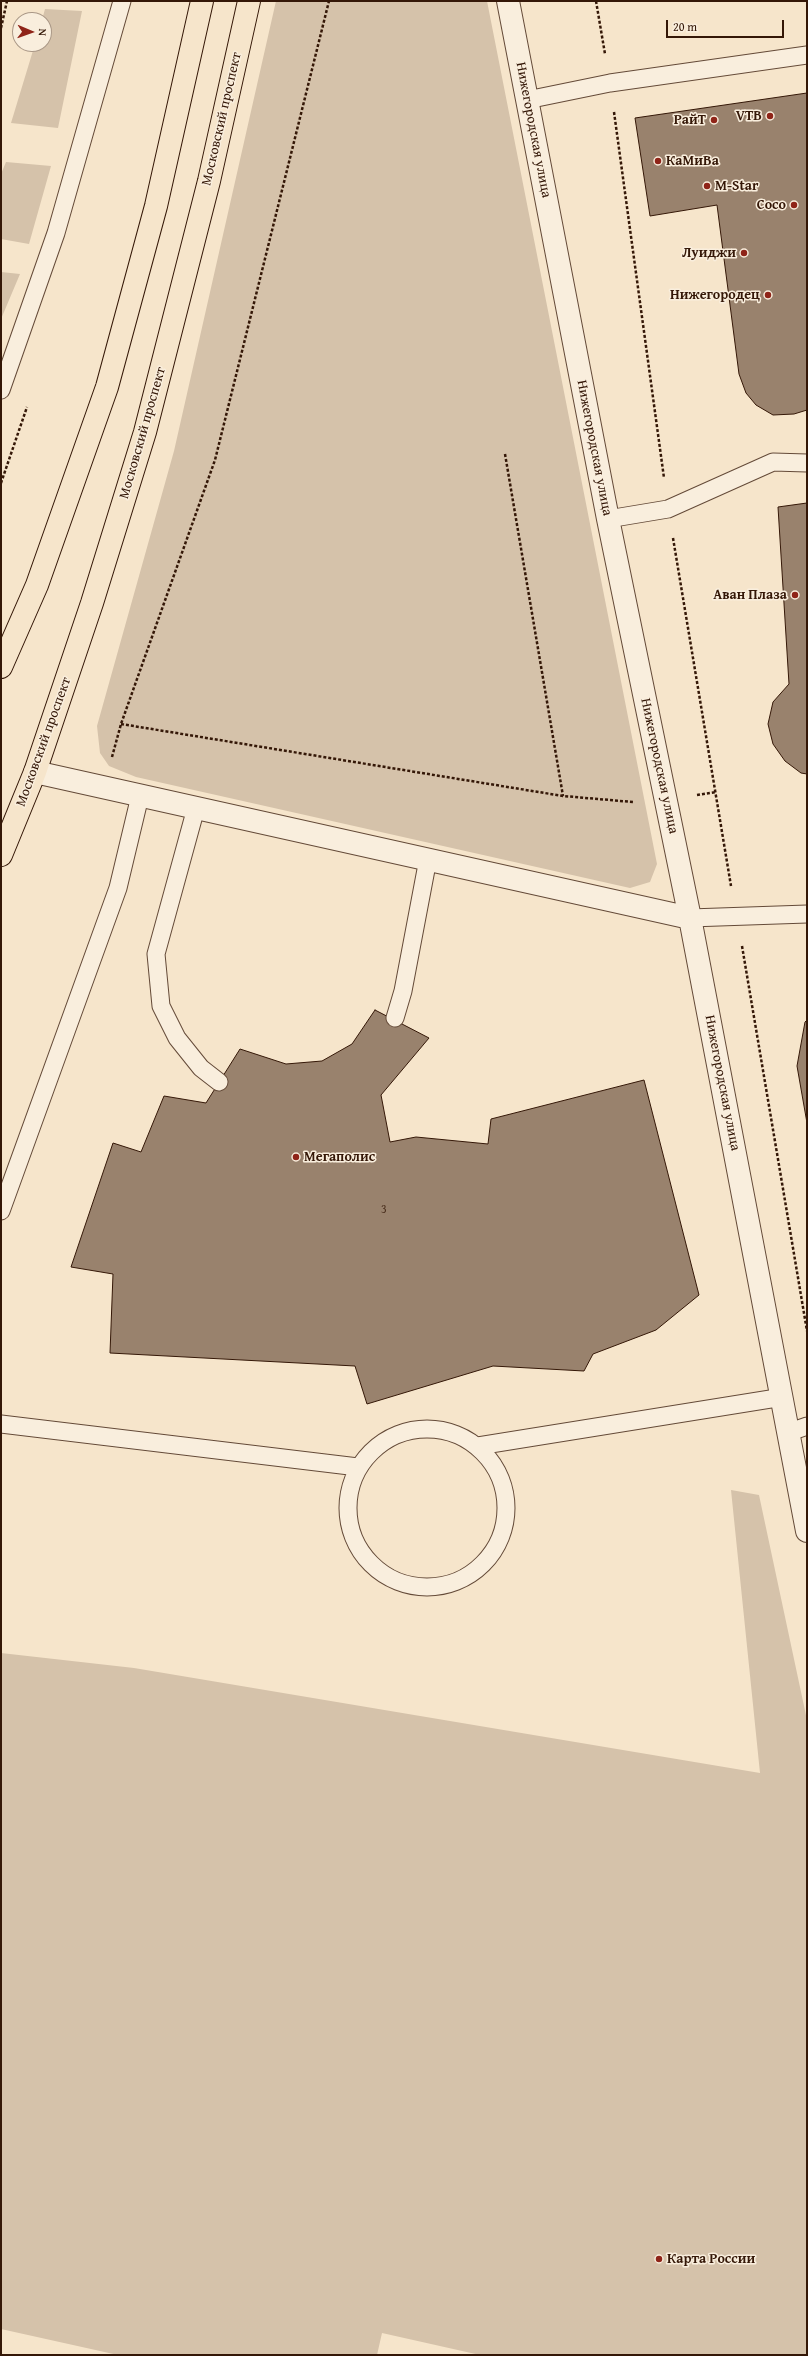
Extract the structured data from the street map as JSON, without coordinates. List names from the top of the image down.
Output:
{
  "streets": {
    "main road": ["Московский проспект"],
    "street": ["Нижегородская улица"]
  },
  "places": [
    "VTB",
    "РайТ",
    "КаМиВа",
    "M-Star",
    "Сосо",
    "Луиджи",
    "Нижегородец",
    "Аван Плаза",
    "Мегаполис",
    "Карта России"
  ],
  "house_numbers": ["3"],
  "scale_bar": "20 m",
  "north": "right"
}
